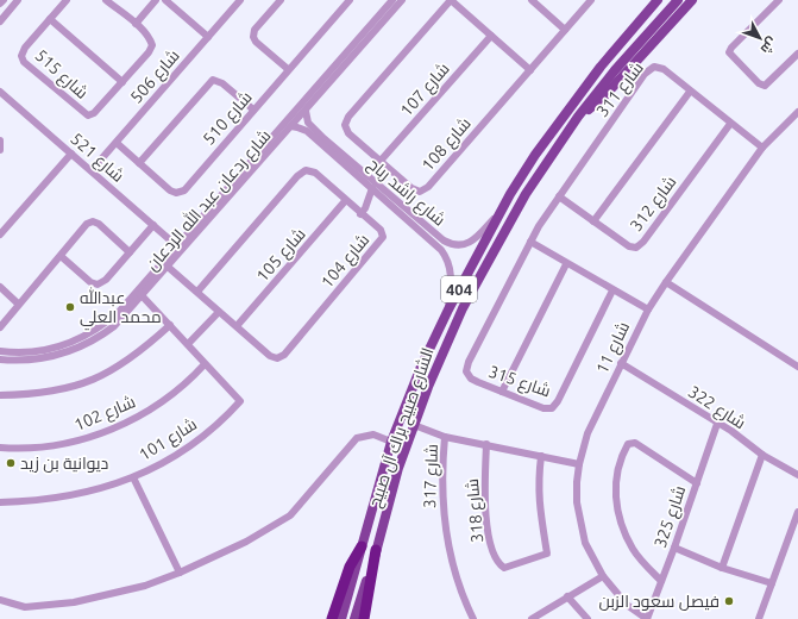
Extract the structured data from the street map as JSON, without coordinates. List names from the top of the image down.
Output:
{
  "streets": {
    "main road": ["404", "الشارع صبيح براك آل صبيح"],
    "street": [
      "شارع 515",
      "شارع 506",
      "شارع 107",
      "شارع 311",
      "شارع 510",
      "شارع 108",
      "شارع 521",
      "شارع راشد رباح",
      "شارع ردعان عبد الله الردعان",
      "شارع 312",
      "شارع 105",
      "شارع 104",
      "شارع 11",
      "شارع 315",
      "شارع 322",
      "شارع 102",
      "شارع 101",
      "شارع 317",
      "شارع 318",
      "شارع 325"
    ]
  },
  "crossings": [
    ["شارع 506", "شارع 510"],
    ["شارع 506", "شارع 521"],
    ["شارع 107", "شارع 108"],
    ["شارع 311", "شارع 312"],
    ["شارع 311", "شارع 11"],
    ["شارع 311", "شارع 315"],
    ["شارع 521", "شارع ردعان عبد الله الردعان"],
    ["شارع راشد رباح", "شارع ردعان عبد الله الردعان"],
    ["شارع راشد رباح", "الشارع صبيح براك آل صبيح"],
    ["شارع ردعان عبد الله الردعان", "شارع 104"],
    ["شارع ردعان عبد الله الردعان", "شارع 101"],
    ["شارع 105", "شارع 104"],
    ["شارع 11", "شارع 322"],
    ["شارع 11", "شارع 317"],
    ["شارع 11", "شارع 325"],
    ["شارع 322", "شارع 325"],
    ["شارع 102", "شارع 101"],
    ["شارع 317", "شارع 318"]
  ],
  "places": ["عبدالله محمد العلي", "ديوانية بن زيد", "فيصل سعود الزبن"],
  "north": "bottom right"
}
